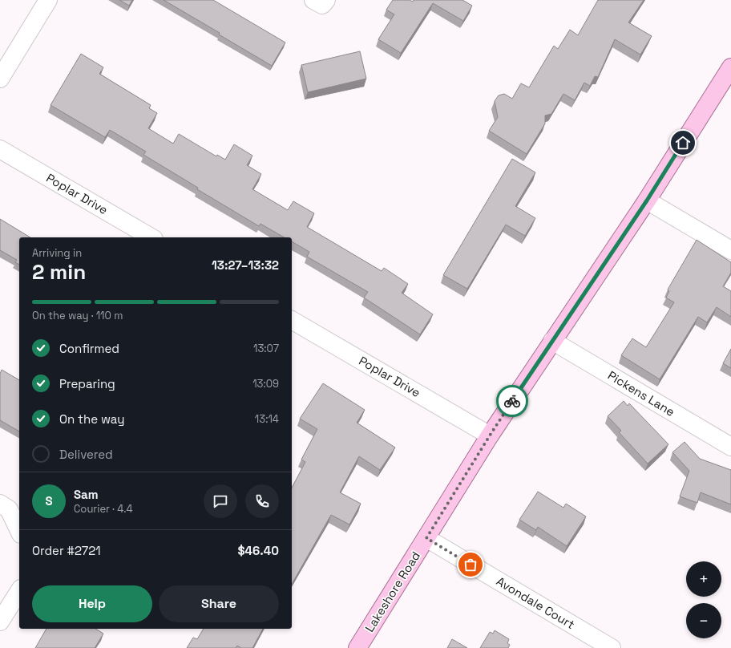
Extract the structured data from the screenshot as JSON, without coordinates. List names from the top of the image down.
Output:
{
  "streets": {
    "main road": ["Lakeshore Road"],
    "street": ["Poplar Drive", "Pickens Lane", "Avondale Court"]
  },
  "crossings": [
    ["Poplar Drive", "Lakeshore Road"],
    ["Pickens Lane", "Lakeshore Road"],
    ["Lakeshore Road", "Avondale Court"]
  ],
  "page": {
    "heading": ["2 min", "Arriving in", "13:27–13:32"],
    "panel": [
      "Sam",
      "Courier · 4.4",
      "Order #2721",
      "$46.40"
    ],
    "bar": "On the way · 110 m",
    "list": [
      ["Confirmed", "13:07"],
      ["Preparing", "13:09"],
      ["On the way", "13:14"],
      "Delivered"
    ],
    "round": "S",
    "map_buttons": ["+", "−"],
    "buttons": ["Help", "Share"]
  }
}
